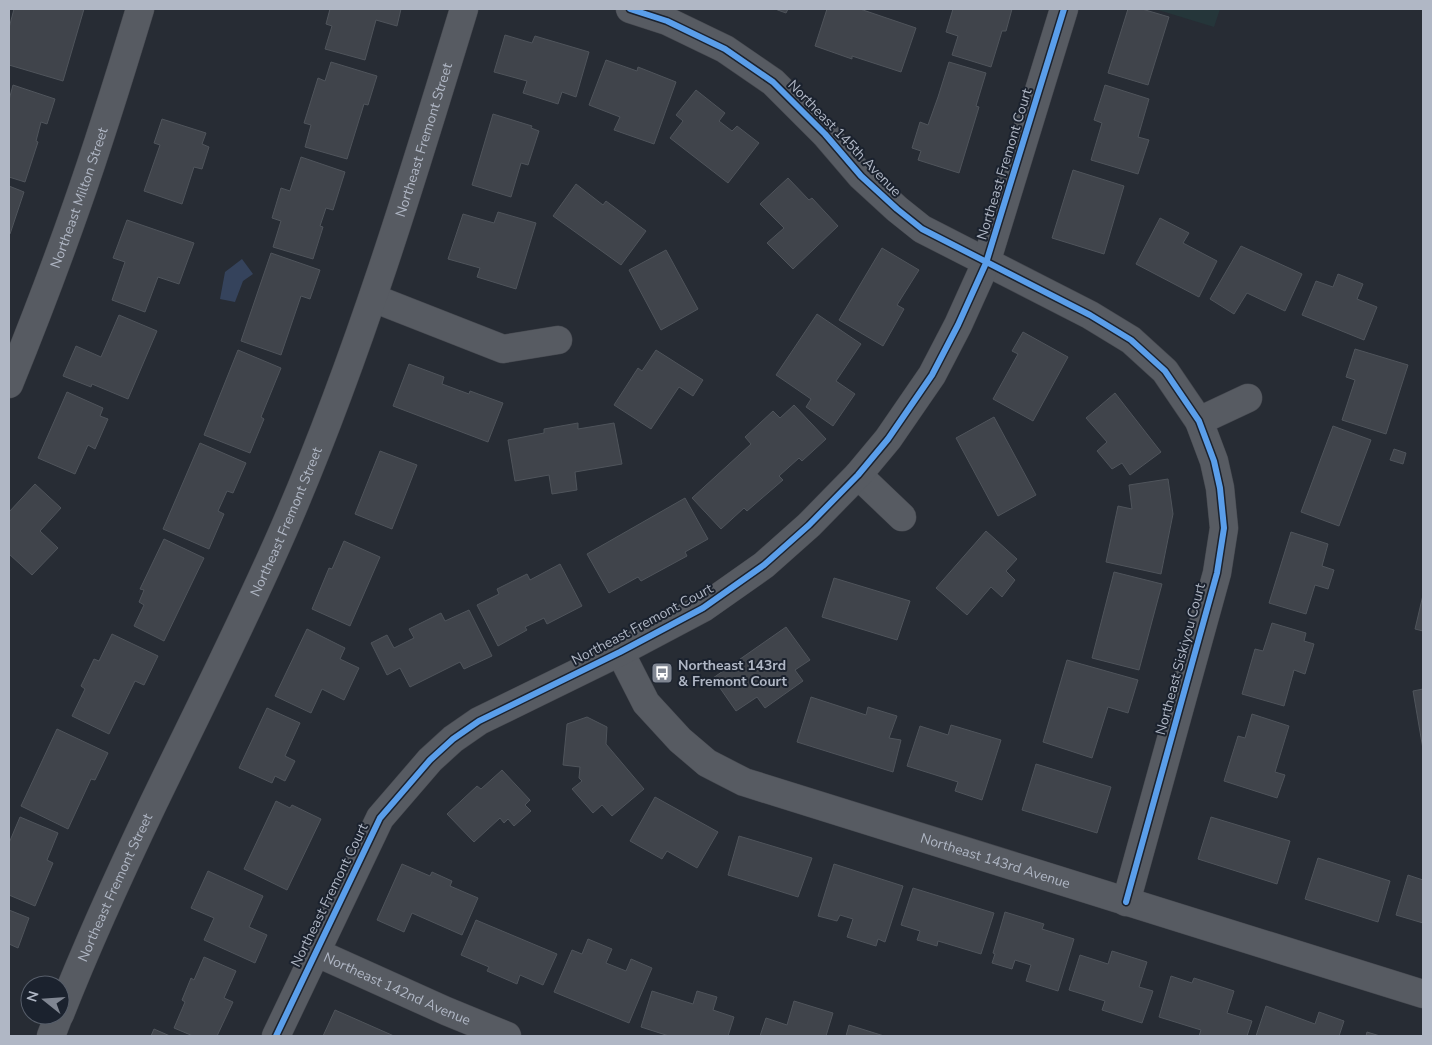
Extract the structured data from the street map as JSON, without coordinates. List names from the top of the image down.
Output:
{
  "streets": {
    "street": [
      "Northeast 145th Avenue",
      "Northeast Fremont Street",
      "Northeast Fremont Court",
      "Northeast Milton Street",
      "Northeast Siskiyou Court",
      "Northeast 143rd Avenue",
      "Northeast 142nd Avenue"
    ]
  },
  "crossings": [
    ["Northeast 145th Avenue", "Northeast Fremont Court"],
    ["Northeast 145th Avenue", "Northeast Siskiyou Court"],
    ["Northeast Fremont Court", "Northeast 143rd Avenue"],
    ["Northeast Fremont Court", "Northeast 142nd Avenue"],
    ["Northeast Siskiyou Court", "Northeast 143rd Avenue"]
  ],
  "places": {
    "bus stop": ["Northeast 143rd & Fremont Court"]
  },
  "north": "left"
}
